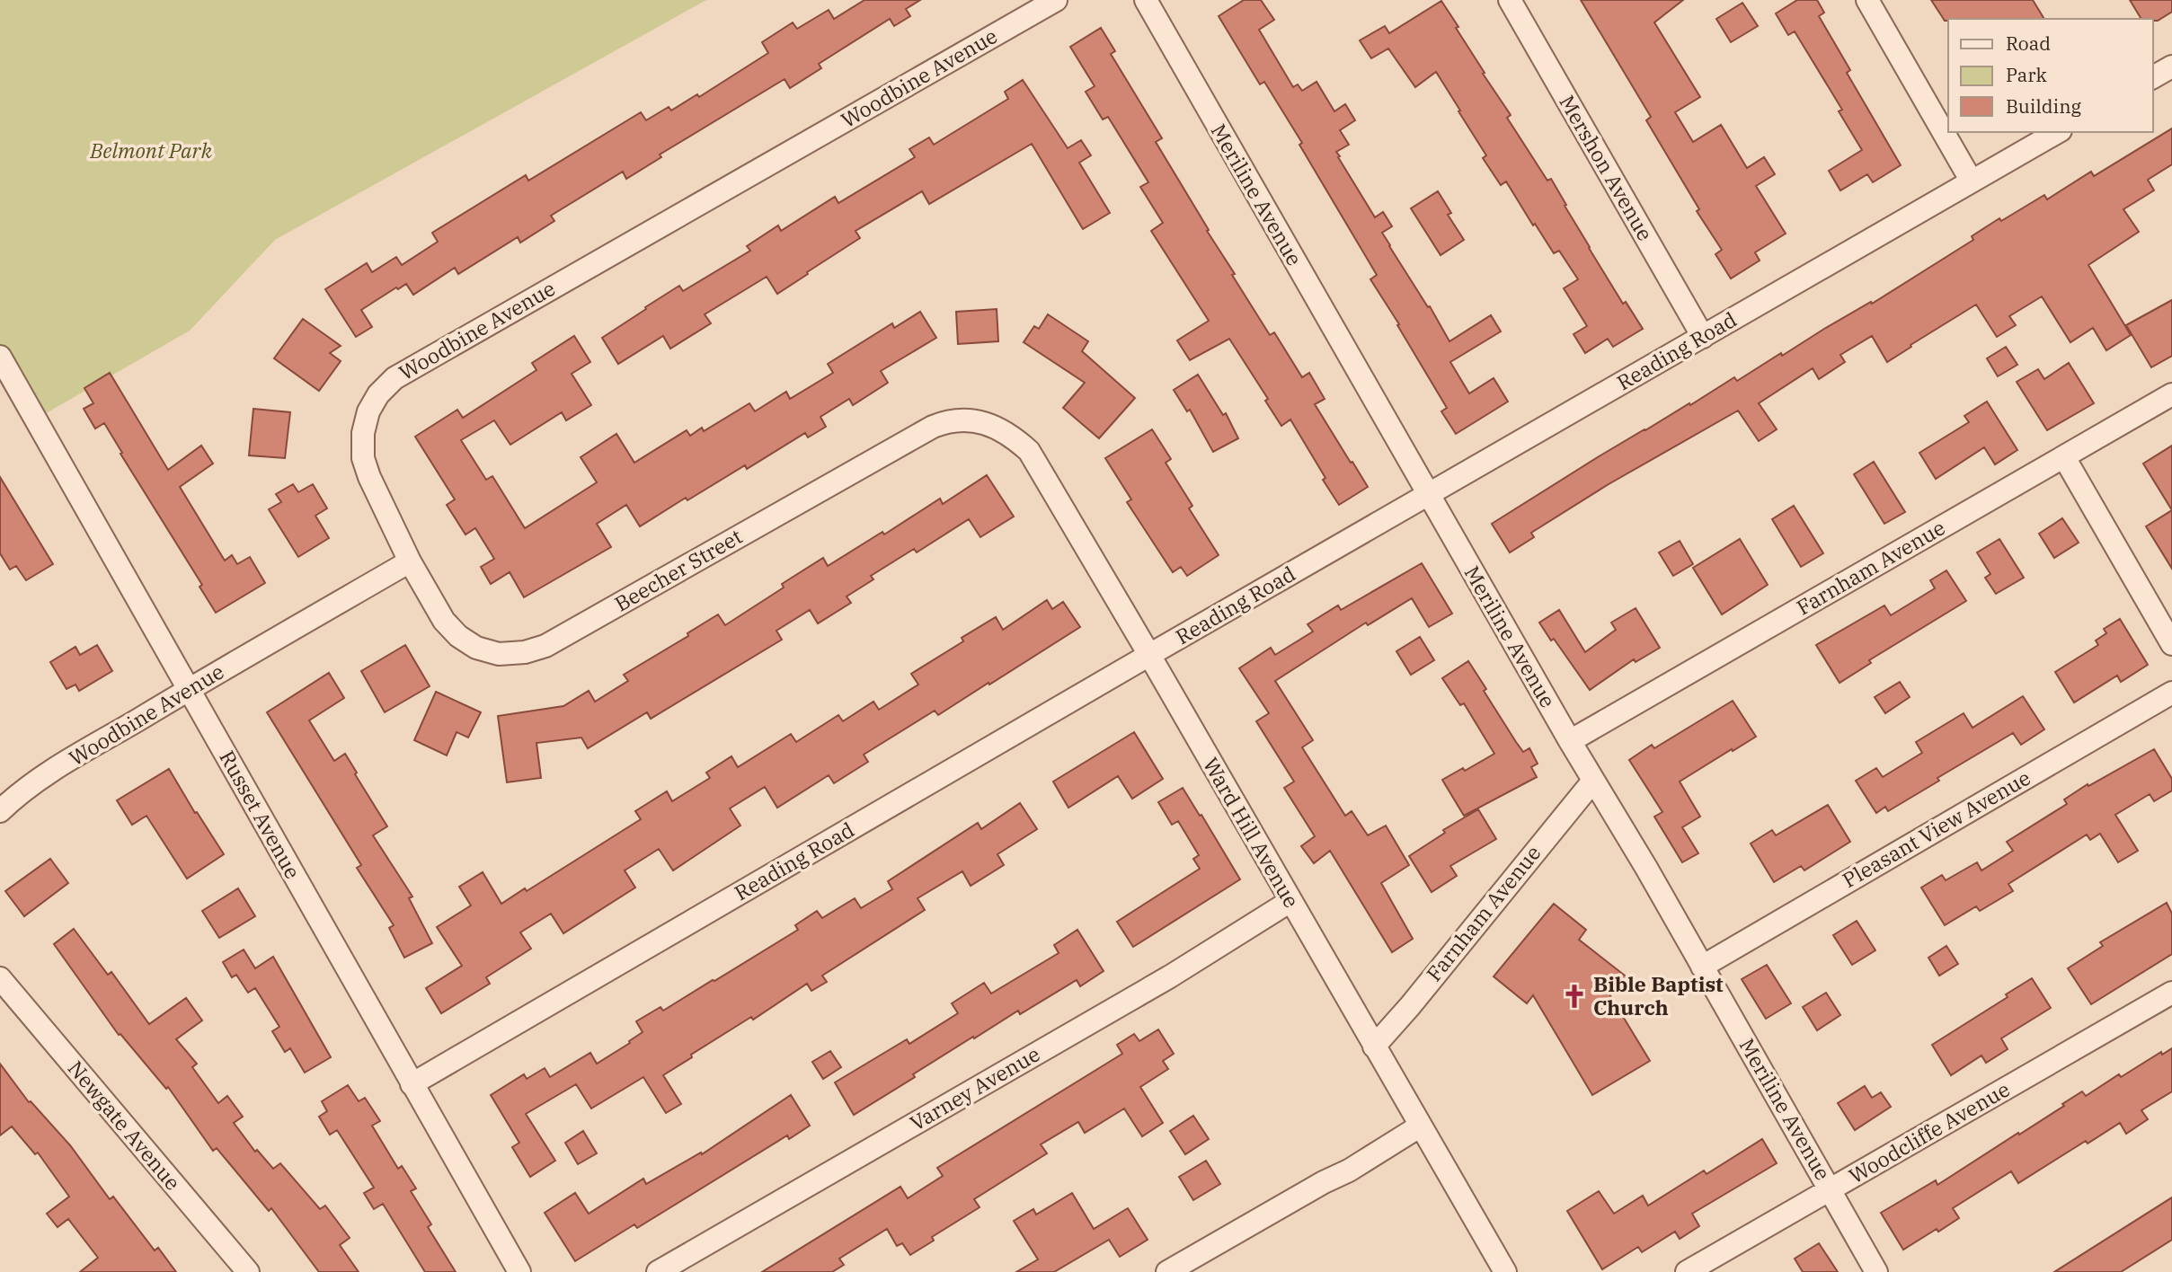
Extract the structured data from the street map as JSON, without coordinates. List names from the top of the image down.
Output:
{
  "streets": {
    "street": [
      "Woodbine Avenue",
      "Mershon Avenue",
      "Meriline Avenue",
      "Reading Road",
      "Farnham Avenue",
      "Beecher Street",
      "Russet Avenue",
      "Pleasant View Avenue",
      "Ward Hill Avenue",
      "Varney Avenue",
      "Newgate Avenue",
      "Woodcliffe Avenue"
    ]
  },
  "crossings": [
    ["Woodbine Avenue", "Beecher Street"],
    ["Woodbine Avenue", "Russet Avenue"],
    ["Mershon Avenue", "Reading Road"],
    ["Meriline Avenue", "Reading Road"],
    ["Meriline Avenue", "Farnham Avenue"],
    ["Meriline Avenue", "Pleasant View Avenue"],
    ["Meriline Avenue", "Woodcliffe Avenue"],
    ["Reading Road", "Russet Avenue"],
    ["Reading Road", "Ward Hill Avenue"],
    ["Farnham Avenue", "Ward Hill Avenue"],
    ["Beecher Street", "Ward Hill Avenue"],
    ["Ward Hill Avenue", "Varney Avenue"]
  ],
  "parks": ["Belmont Park"],
  "places": {
    "church": ["Bible Baptist Church"]
  },
  "legend": ["Road", "Park", "Building"]
}
